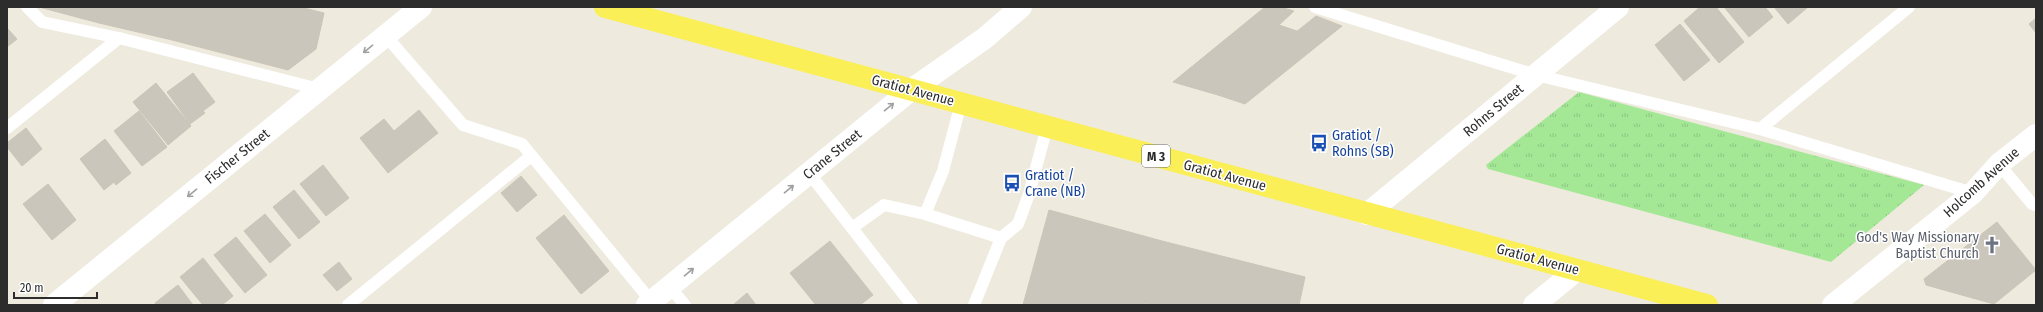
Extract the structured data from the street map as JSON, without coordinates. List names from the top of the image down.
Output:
{
  "streets": {
    "main road": ["Gratiot Avenue", "M 3"],
    "street": [
      "Rohns Street",
      "Crane Street",
      "Fischer Street",
      "Holcomb Avenue"
    ]
  },
  "crossings": [
    ["Gratiot Avenue", "Rohns Street"],
    ["Gratiot Avenue", "Crane Street"]
  ],
  "one_way": ["Crane Street", "Fischer Street"],
  "places": {
    "bus stop": ["Gratiot / Rohns (SB)", "Gratiot / Crane (NB)"],
    "church": ["God's Way Missionary Baptist Church"]
  },
  "scale_bar": "20 m"
}
